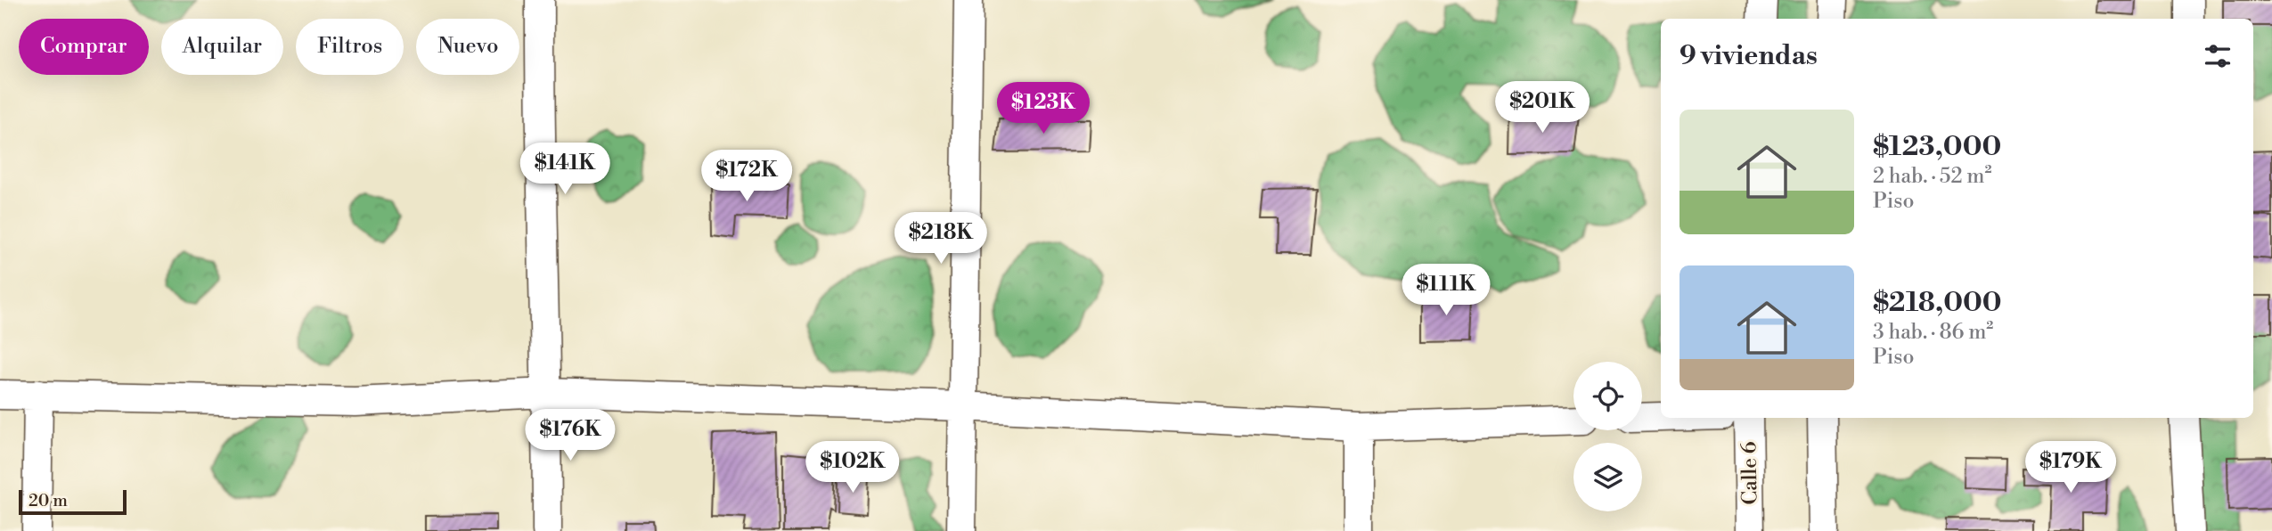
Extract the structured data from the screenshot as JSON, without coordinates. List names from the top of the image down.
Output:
{
  "streets": {
    "street": ["Calle 6"]
  },
  "scale_bar": "20 m",
  "page": {
    "chip": [
      "Comprar",
      "Alquilar",
      "Filtros",
      "Nuevo"
    ],
    "heading": "9 viviendas",
    "price": [
      "$201K",
      "$123K",
      "$141K",
      "$172K",
      "$218K",
      "$111K",
      "$176K",
      "$102K",
      "$179K"
    ],
    "list": [
      {
        "name": "$123,000",
        "note": "2 hab. · 52 m² · Piso"
      },
      {
        "name": "$218,000",
        "note": "3 hab. · 86 m² · Piso"
      }
    ],
    "scale": "20 m"
  }
}
